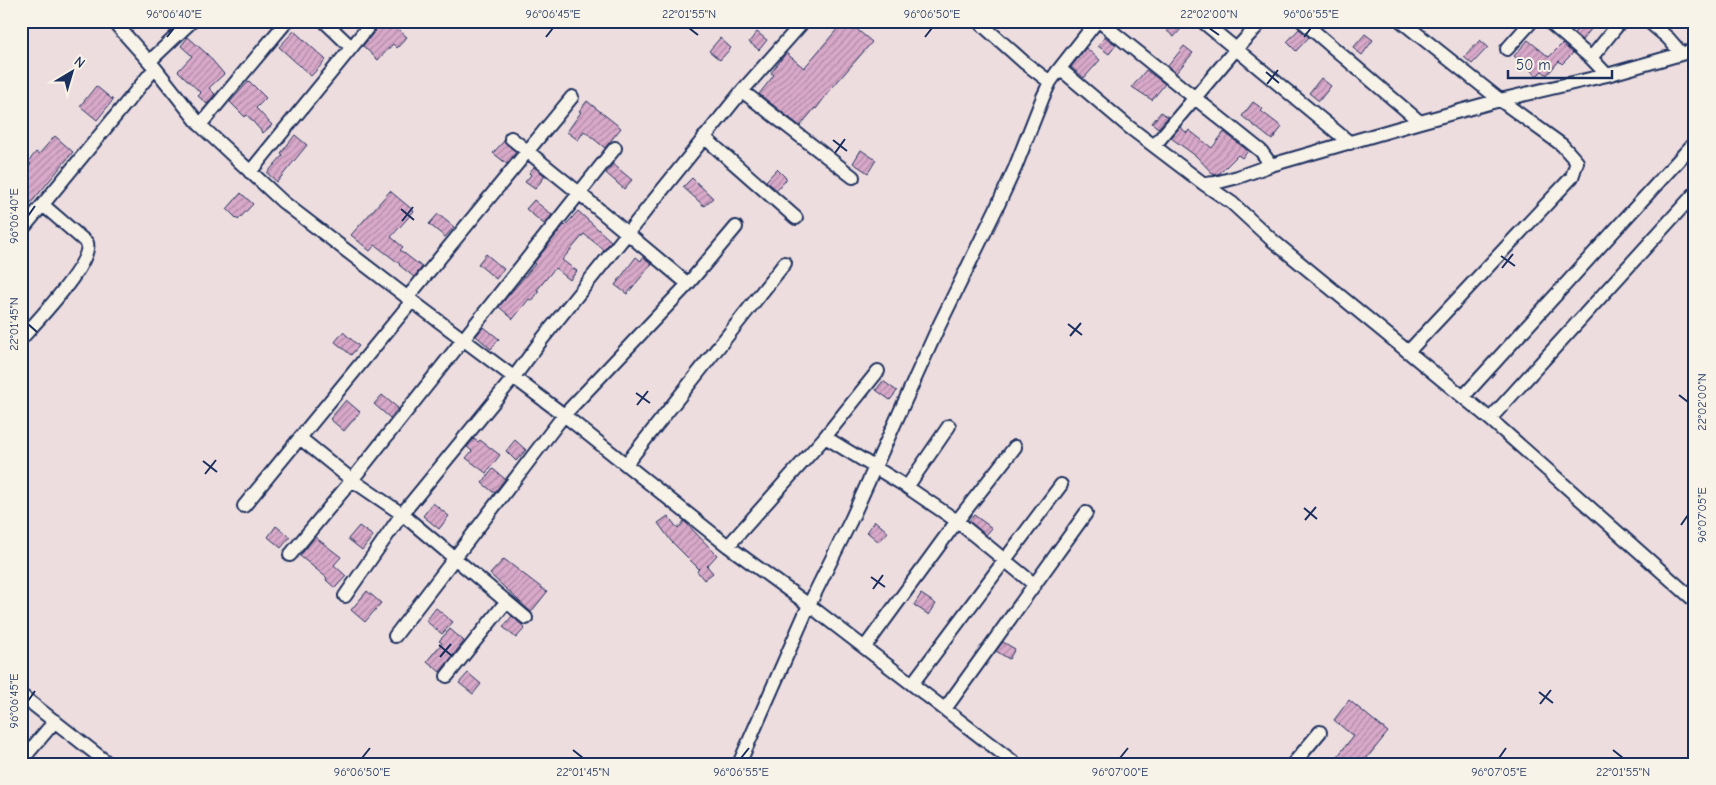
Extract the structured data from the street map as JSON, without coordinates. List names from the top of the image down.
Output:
{
  "scale_bar": "50 m",
  "north": "top right",
  "coordinates": [
    "96°06'40\"E",
    "96°06'45\"E",
    "22°01'55\"N",
    "96°06'50\"E",
    "22°02'00\"N",
    "96°06'55\"E",
    "22°01'45\"N",
    "96°07'05\"E",
    "96°07'00\"E"
  ]
}
